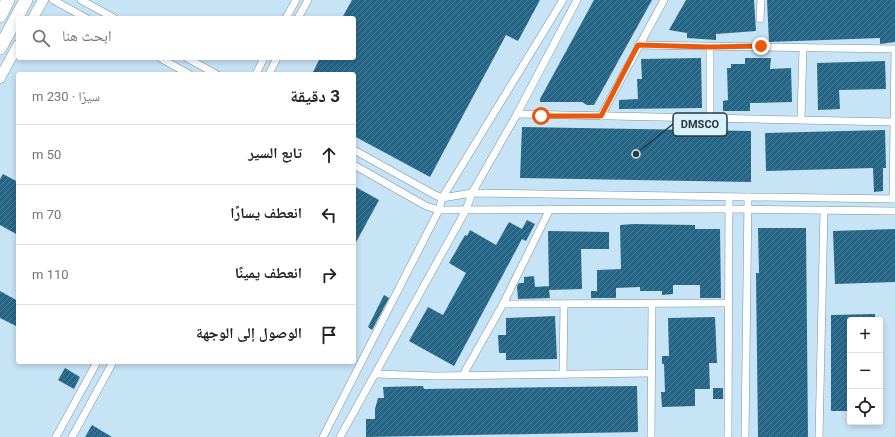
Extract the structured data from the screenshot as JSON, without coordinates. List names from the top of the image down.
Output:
{
  "places": ["DMSCO"],
  "page": {
    "search": "ابحث هنا",
    "heading": ["3 دقيقة", "سيرًا · 230 m"],
    "list": [
      ["تابع السير", "50 m"],
      ["انعطف يسارًا", "70 m"],
      ["انعطف يمينًا", "110 m"],
      "الوصول إلى الوجهة"
    ],
    "map_buttons": ["+", "−"]
  }
}
